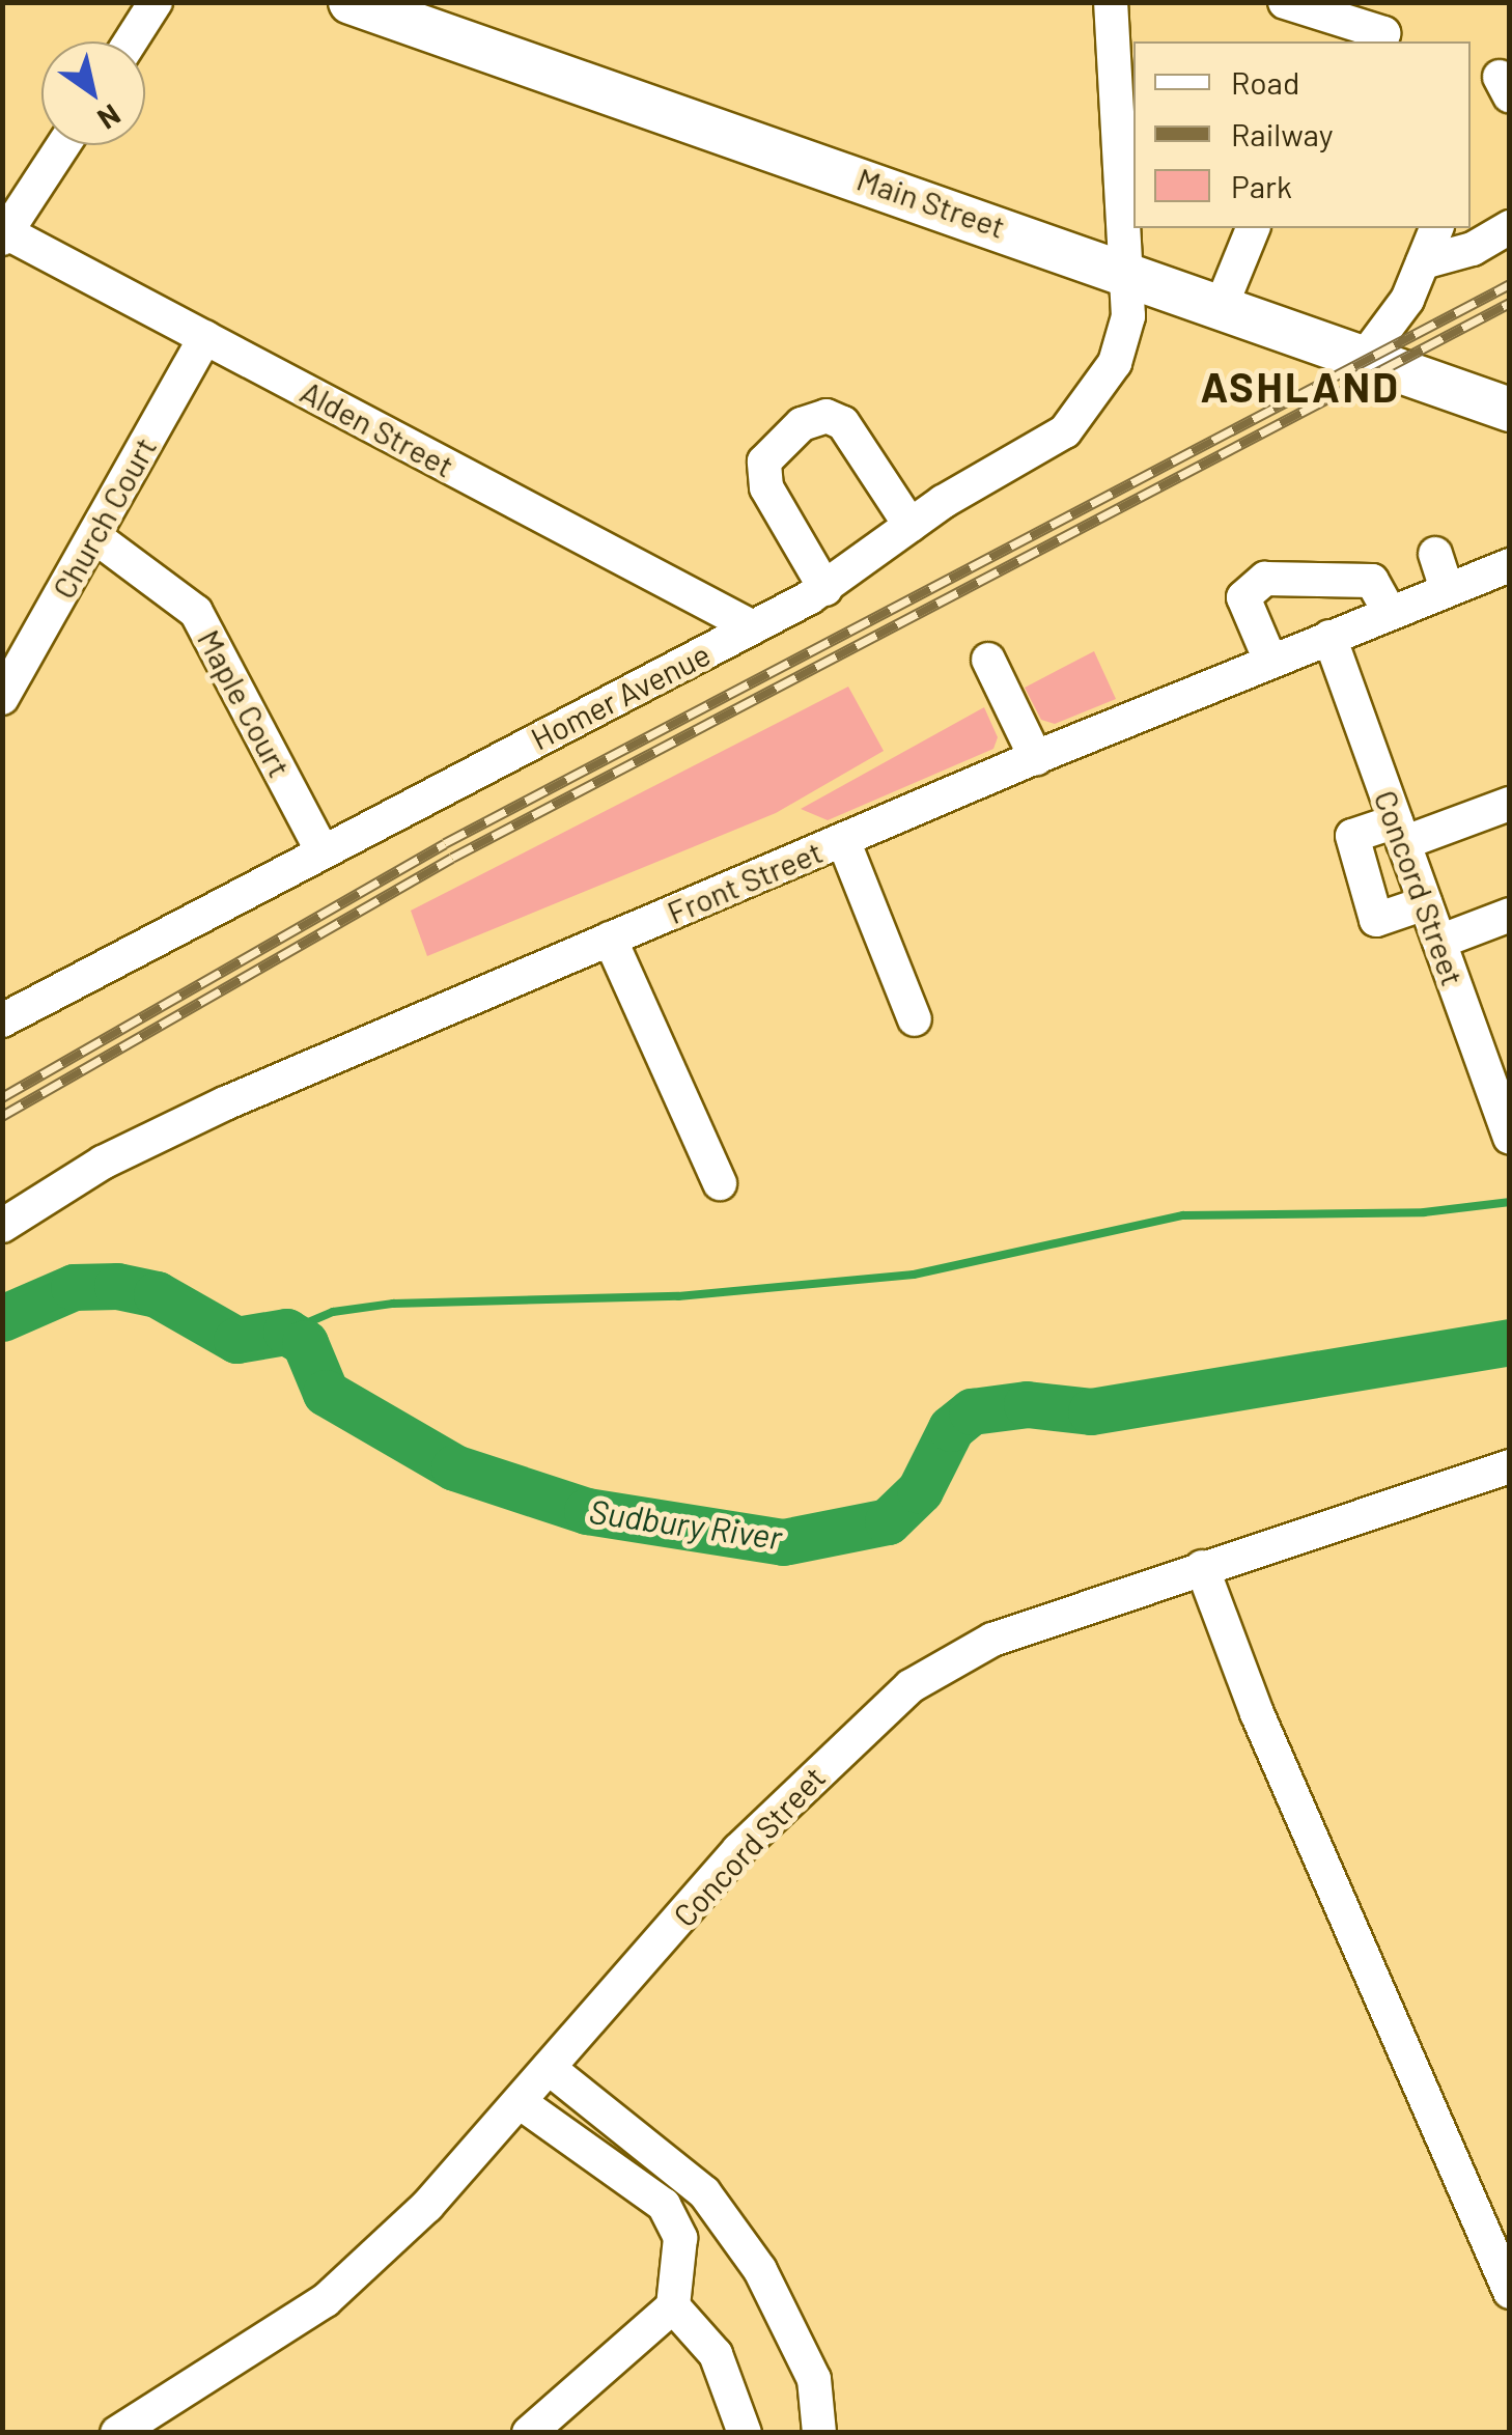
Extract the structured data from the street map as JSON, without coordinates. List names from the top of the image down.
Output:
{
  "streets": {
    "main road": ["Main Street"],
    "street": [
      "Alden Street",
      "Church Court",
      "Homer Avenue",
      "Maple Court",
      "Front Street",
      "Concord Street"
    ]
  },
  "crossings": [
    ["Main Street", "Homer Avenue"],
    ["Alden Street", "Church Court"],
    ["Alden Street", "Homer Avenue"],
    ["Church Court", "Maple Court"],
    ["Homer Avenue", "Maple Court"],
    ["Front Street", "Concord Street"]
  ],
  "districts": ["ASHLAND"],
  "water": ["Sudbury River"],
  "legend": ["Road", "Railway", "Park"],
  "north": "bottom right"
}
